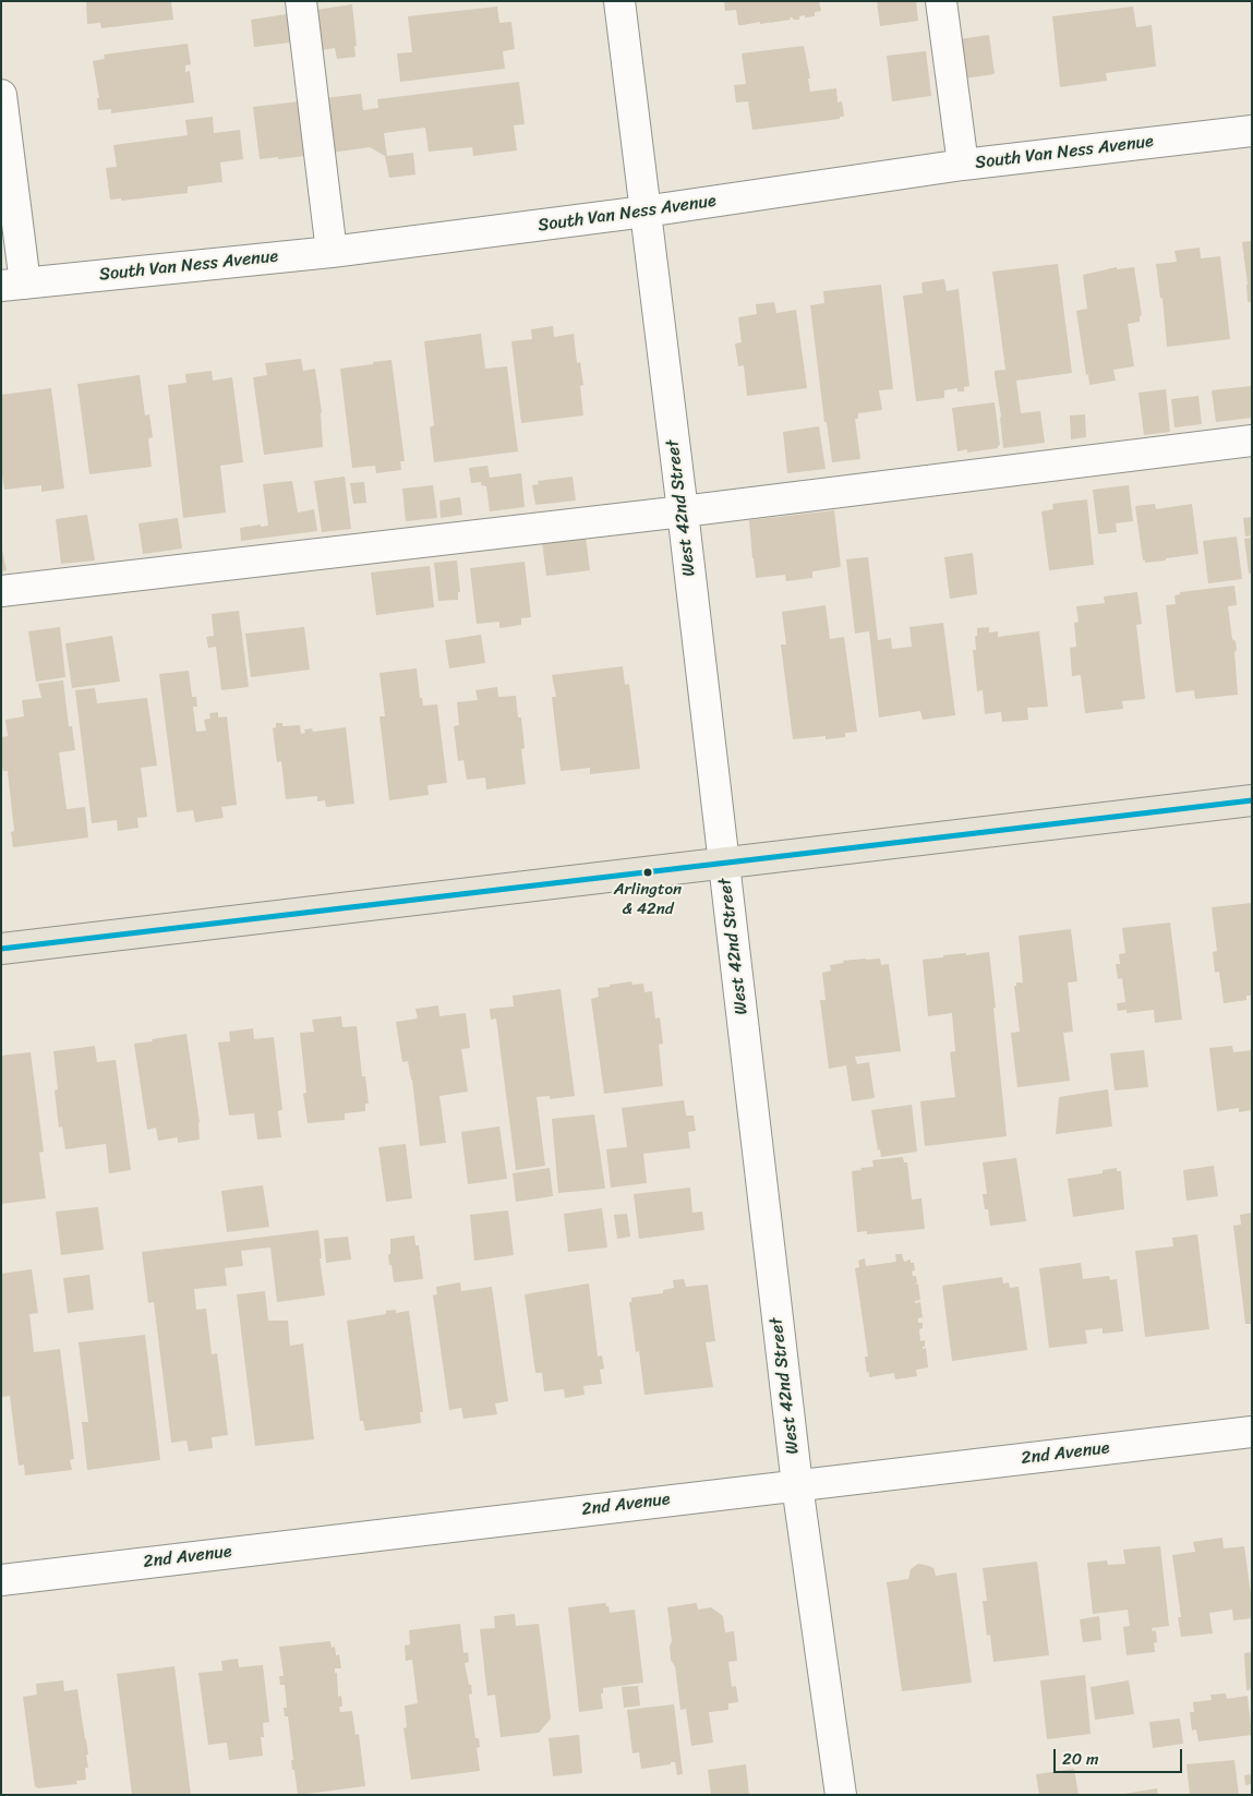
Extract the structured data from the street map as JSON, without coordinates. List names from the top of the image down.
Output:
{
  "streets": {
    "street": ["South Van Ness Avenue", "West 42nd Street", "2nd Avenue"]
  },
  "crossings": [
    ["South Van Ness Avenue", "West 42nd Street"],
    ["West 42nd Street", "2nd Avenue"]
  ],
  "places": ["Arlington & 42nd"],
  "scale_bar": "20 m"
}
